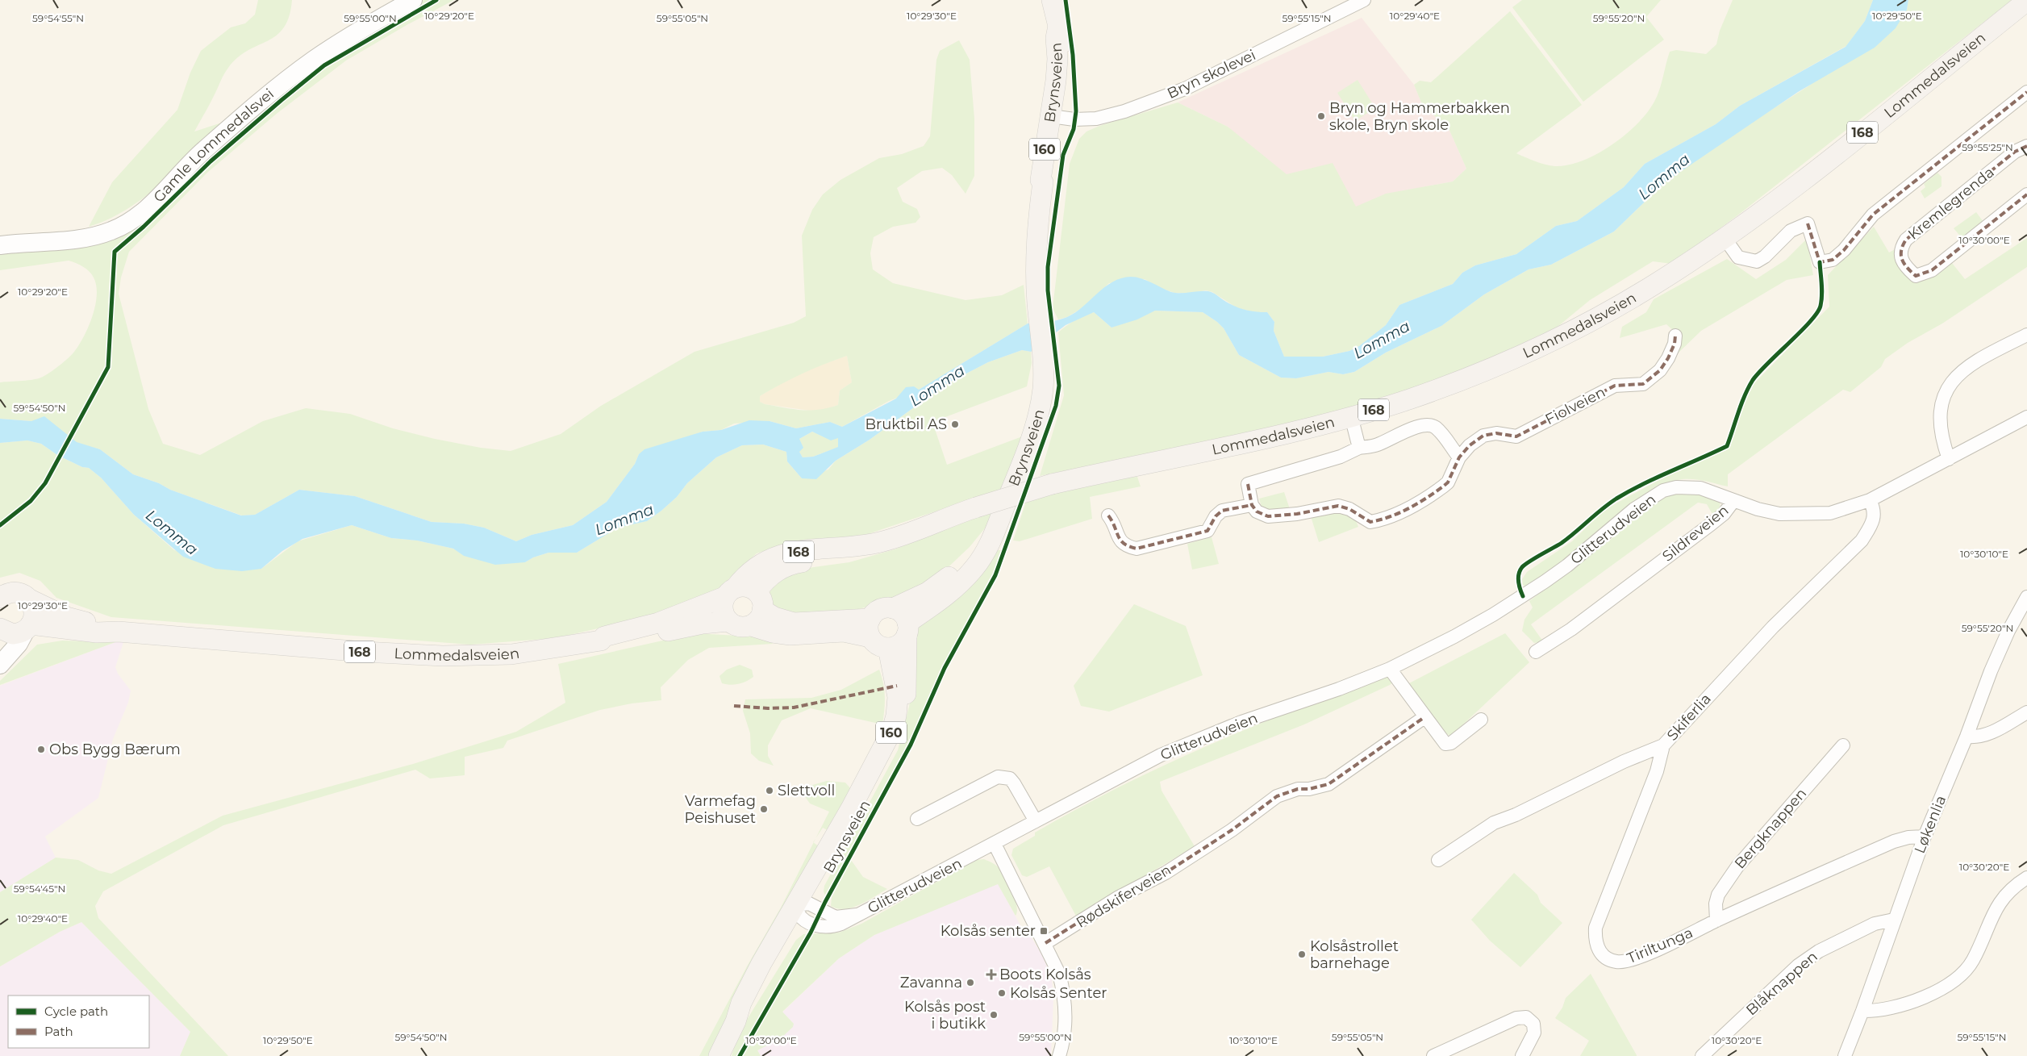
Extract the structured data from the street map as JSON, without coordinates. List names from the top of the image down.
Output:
{
  "streets": {
    "main road": [
      "Lommedalsveien",
      "Brynsveien",
      "168",
      "160"
    ],
    "street": [
      "Bryn skolevei",
      "Gamle Lommedalsvei",
      "Kremlegrenda",
      "Fiolveien",
      "Glitterudveien",
      "Sildreveien",
      "Skiferlia",
      "Løkenlia",
      "Bergknappen",
      "Rødskiferveien",
      "Tiriltunga",
      "Blåknappen"
    ]
  },
  "crossings": [
    ["Bryn skolevei", "Brynsveien"],
    ["Lommedalsveien", "168"],
    ["Brynsveien", "168"],
    ["Brynsveien", "160"],
    ["Brynsveien", "Glitterudveien"],
    ["168", "160"],
    ["Glitterudveien", "Sildreveien"],
    ["Sildreveien", "Skiferlia"],
    ["Skiferlia", "Tiriltunga"],
    ["Løkenlia", "Tiriltunga"],
    ["Løkenlia", "Blåknappen"],
    ["Bergknappen", "Tiriltunga"]
  ],
  "water": ["Lomma"],
  "places": {
    "other": [
      "Bryn og Hammerbakken skole, Bryn skole",
      "Bruktbil AS",
      "Obs Bygg Bærum",
      "Slettvoll",
      "Varmefag Peishuset",
      "Kolsåstrollet barnehage",
      "Zavanna",
      "Kolsås Senter",
      "Kolsås post i butikk"
    ],
    "transit": ["Kolsås senter"],
    "health": ["Boots Kolsås"]
  },
  "legend": ["Cycle path", "Path"],
  "coordinates": [
    "10°29'20\"E",
    "10°29'30\"E",
    "10°29'40\"E",
    "10°29'50\"E",
    "59°55'15\"N",
    "59°54'55\"N",
    "59°55'00\"N",
    "59°55'05\"N",
    "59°55'20\"N",
    "59°55'25\"N",
    "10°30'00\"E",
    "59°54'50\"N",
    "10°30'10\"E",
    "10°30'20\"E",
    "59°54'45\"N"
  ]
}
